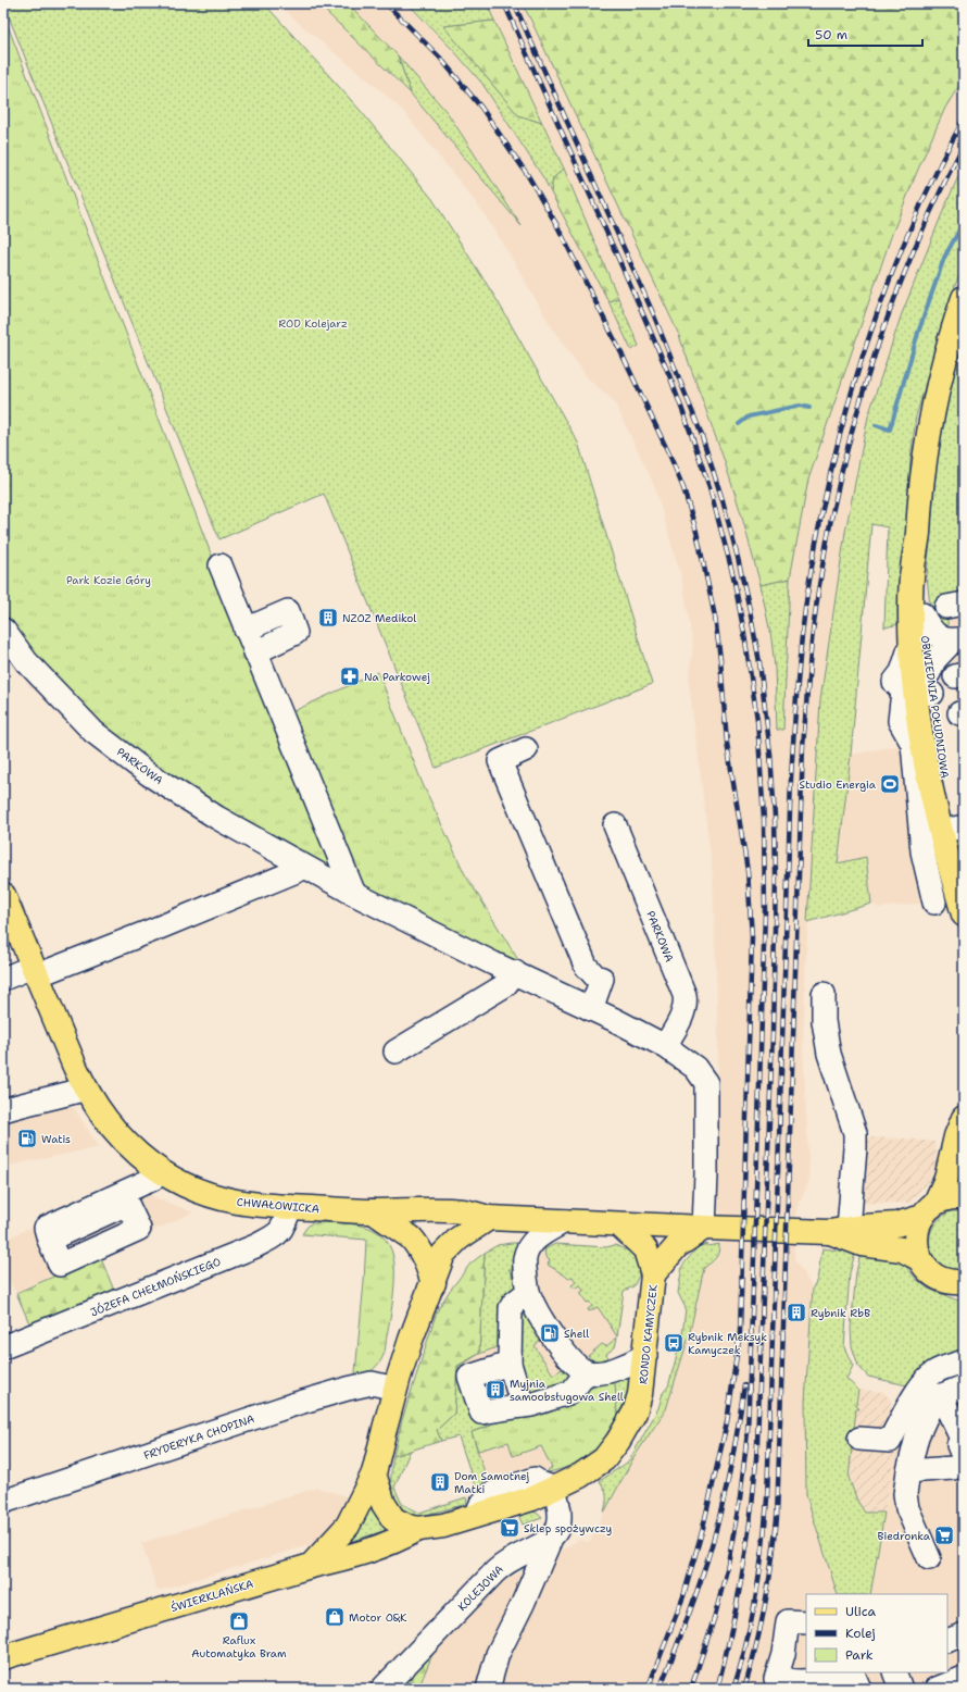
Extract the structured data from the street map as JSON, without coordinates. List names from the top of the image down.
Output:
{
  "streets": {
    "main road": [
      "OBWIEDNIA POŁUDNIOWA",
      "CHWAŁOWICKA",
      "RONDO KAMYCZEK",
      "ŚWIERKLAŃSKA"
    ],
    "street": [
      "PARKOWA",
      "JÓZEFA CHEŁMOŃSKIEGO",
      "FRYDERYKA CHOPINA",
      "KOLEJOWA"
    ]
  },
  "crossings": [
    ["CHWAŁOWICKA", "JÓZEFA CHEŁMOŃSKIEGO"],
    ["RONDO KAMYCZEK", "ŚWIERKLAŃSKA"]
  ],
  "parks": ["ROD Kolejarz", "Park Kozie Góry"],
  "places": {
    "building": [
      "NZOZ Medikol",
      "Rybnik RbB",
      "Myjnia samoobsługowa Shell",
      "Dom Samotnej Matki"
    ],
    "pharmacy": ["Na Parkowej"],
    "sports": ["Studio Energia"],
    "fuel station": ["Watis", "Shell"],
    "bus stop": ["Rybnik Meksyk Kamyczek"],
    "supermarket": ["Sklep spożywczy", "Biedronka"],
    "shop": ["Motor O&K", "Raflux Automatyka Bram"]
  },
  "legend": ["Ulica", "Kolej", "Park"],
  "scale_bar": "50 m"
}
